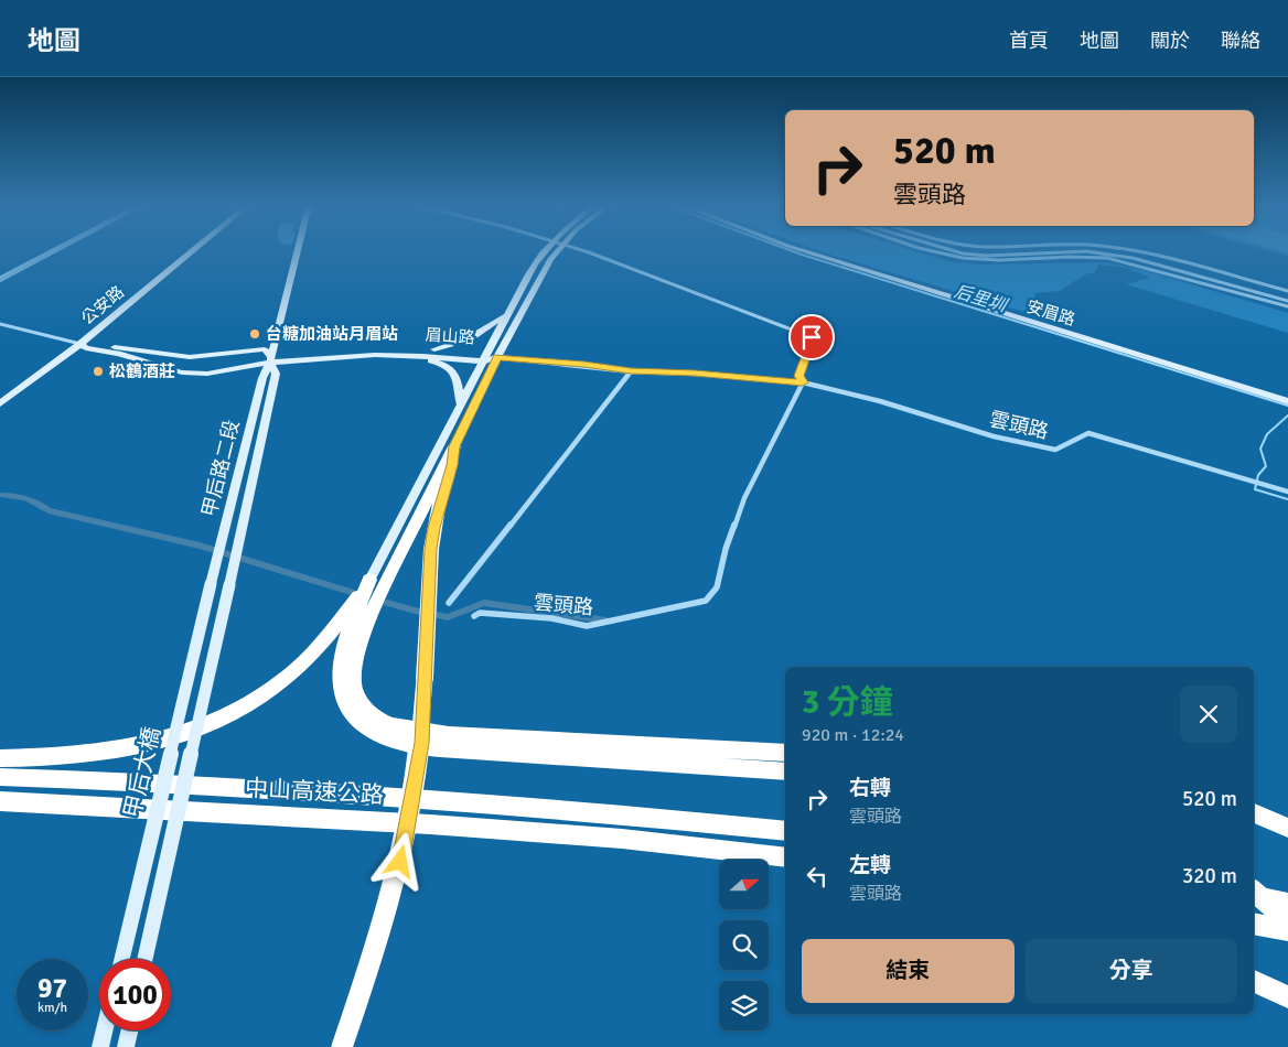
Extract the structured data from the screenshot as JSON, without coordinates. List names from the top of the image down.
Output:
{
  "streets": {
    "highway": ["中山高速公路"],
    "street": [
      "公安路",
      "安眉路",
      "眉山路",
      "雲頭路",
      "甲后路二段",
      "甲后大橋"
    ]
  },
  "crossings": [
    ["公安路", "眉山路"],
    ["眉山路", "雲頭路"],
    ["眉山路", "甲后路二段"],
    ["甲后路二段", "甲后大橋"]
  ],
  "water": ["后里圳"],
  "places": ["台糖加油站月眉站", "松鶴酒莊"],
  "north": "right",
  "page": {
    "header": "地圖",
    "nav": [
      "首頁",
      "地圖",
      "關於",
      "聯絡"
    ],
    "turn": ["520 m", "雲頭路"],
    "heading": ["3 分鐘", "920 m · 12:24"],
    "list": [
      {
        "name": "右轉",
        "note": "雲頭路",
        "value": "520 m"
      },
      {
        "name": "左轉",
        "note": "雲頭路",
        "value": "320 m"
      }
    ],
    "buttons": ["結束", "分享"],
    "speed": "97 km/h",
    "limit": "100"
  }
}
